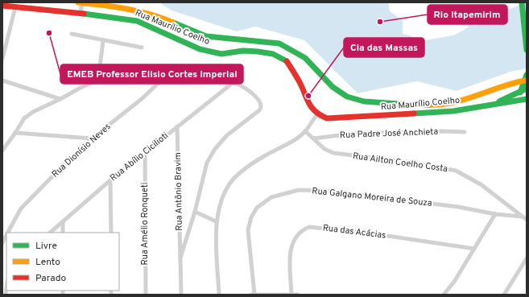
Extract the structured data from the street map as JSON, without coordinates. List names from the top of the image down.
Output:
{
  "streets": {
    "main road": ["Rua Maurílio Coelho"],
    "street": [
      "Rua Padre José Anchieta",
      "Rua Dionísio Neves",
      "Rua Abílio Cicilioti",
      "Rua Ailton Coelho Costa",
      "Rua Antônio Bravim",
      "Rua Galgano Moreira de Souza",
      "Rua Amélio Ronqueti",
      "Rua das Acácias"
    ]
  },
  "crossings": [
    ["Rua Padre José Anchieta", "Rua Ailton Coelho Costa"],
    ["Rua Abílio Cicilioti", "Rua Antônio Bravim"],
    ["Rua Abílio Cicilioti", "Rua Amélio Ronqueti"],
    ["Rua Ailton Coelho Costa", "Rua Galgano Moreira de Souza"]
  ],
  "places": ["Rio Itapemirim", "EMEB Professor Elisio Cortes Imperial", "Cia das Massas"],
  "legend": ["Livre", "Lento", "Parado"]
}
